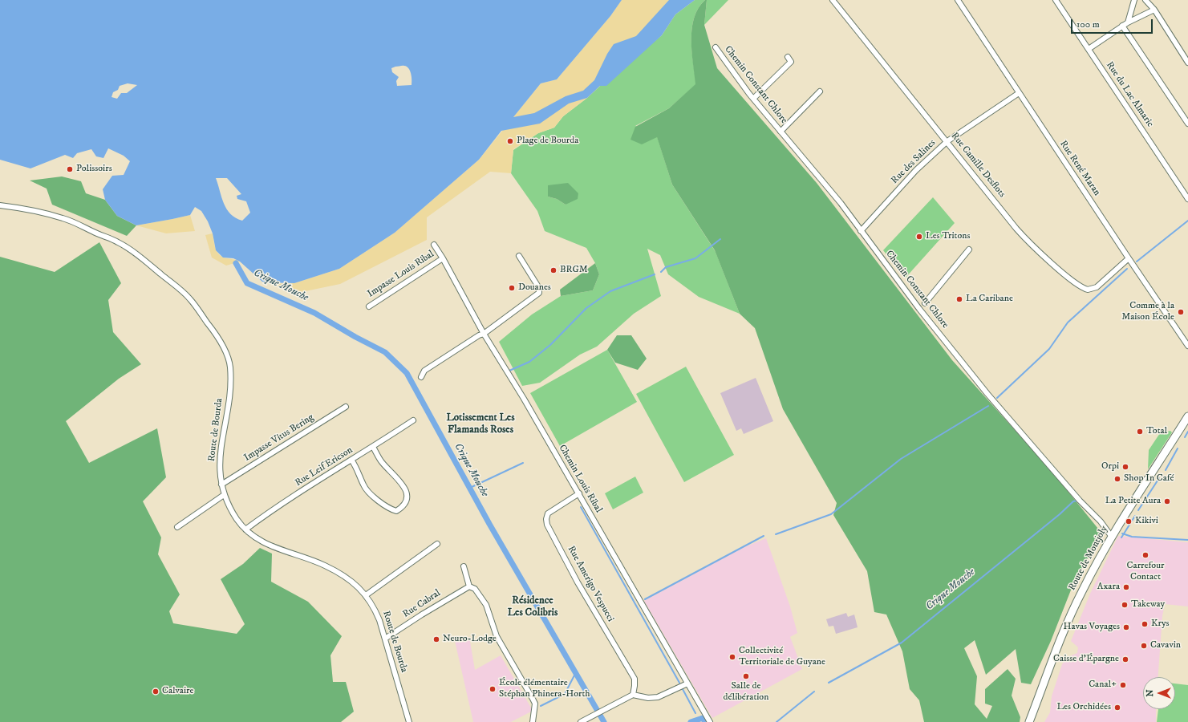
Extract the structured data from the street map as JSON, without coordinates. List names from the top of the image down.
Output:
{
  "streets": {
    "main road": ["Route de Montjoly"],
    "street": [
      "Chemin Constant Chlore",
      "Rue du Lac Almaric",
      "Rue des Salines",
      "Rue Camille Desflots",
      "Rue René Maran",
      "Impasse Louis Ribal",
      "Route de Bourda",
      "Impasse Vitus Bering",
      "Rue Leif Ericson",
      "Chemin Louis Ribal",
      "Rue Amerigo Vespucci",
      "Rue Cabral"
    ]
  },
  "crossings": [
    ["Chemin Constant Chlore", "Rue des Salines"],
    ["Chemin Constant Chlore", "Route de Montjoly"],
    ["Rue des Salines", "Rue Camille Desflots"],
    ["Rue des Salines", "Rue René Maran"],
    ["Rue Camille Desflots", "Rue René Maran"],
    ["Impasse Louis Ribal", "Chemin Louis Ribal"],
    ["Route de Bourda", "Impasse Vitus Bering"],
    ["Route de Bourda", "Rue Leif Ericson"],
    ["Route de Bourda", "Rue Cabral"],
    ["Chemin Louis Ribal", "Rue Amerigo Vespucci"]
  ],
  "districts": ["Lotissement Les Flamands Roses", "Résidence Les Colibris"],
  "water": ["Crique Mouche"],
  "places": [
    "Plage de Bourda",
    "Polissoirs",
    "Les Tritons",
    "BRGM",
    "Douanes",
    "La Caribane",
    "Comme à la Maison École",
    "Total",
    "Orpi",
    "Shop In Café",
    "La Petite Aura",
    "Kikivi",
    "Carrefour Contact",
    "Axara",
    "Takeway",
    "Krys",
    "Havas Voyages",
    "Neuro-Lodge",
    "Cavavin",
    "Collectivité Territoriale de Guyane",
    "Caisse d’Épargne",
    "Salle de délibération",
    "Canal+",
    "École élémentaire Stéphan Phinera-Horth",
    "Calvaire",
    "Les Orchidées"
  ],
  "scale_bar": "100 m",
  "north": "left"
}
